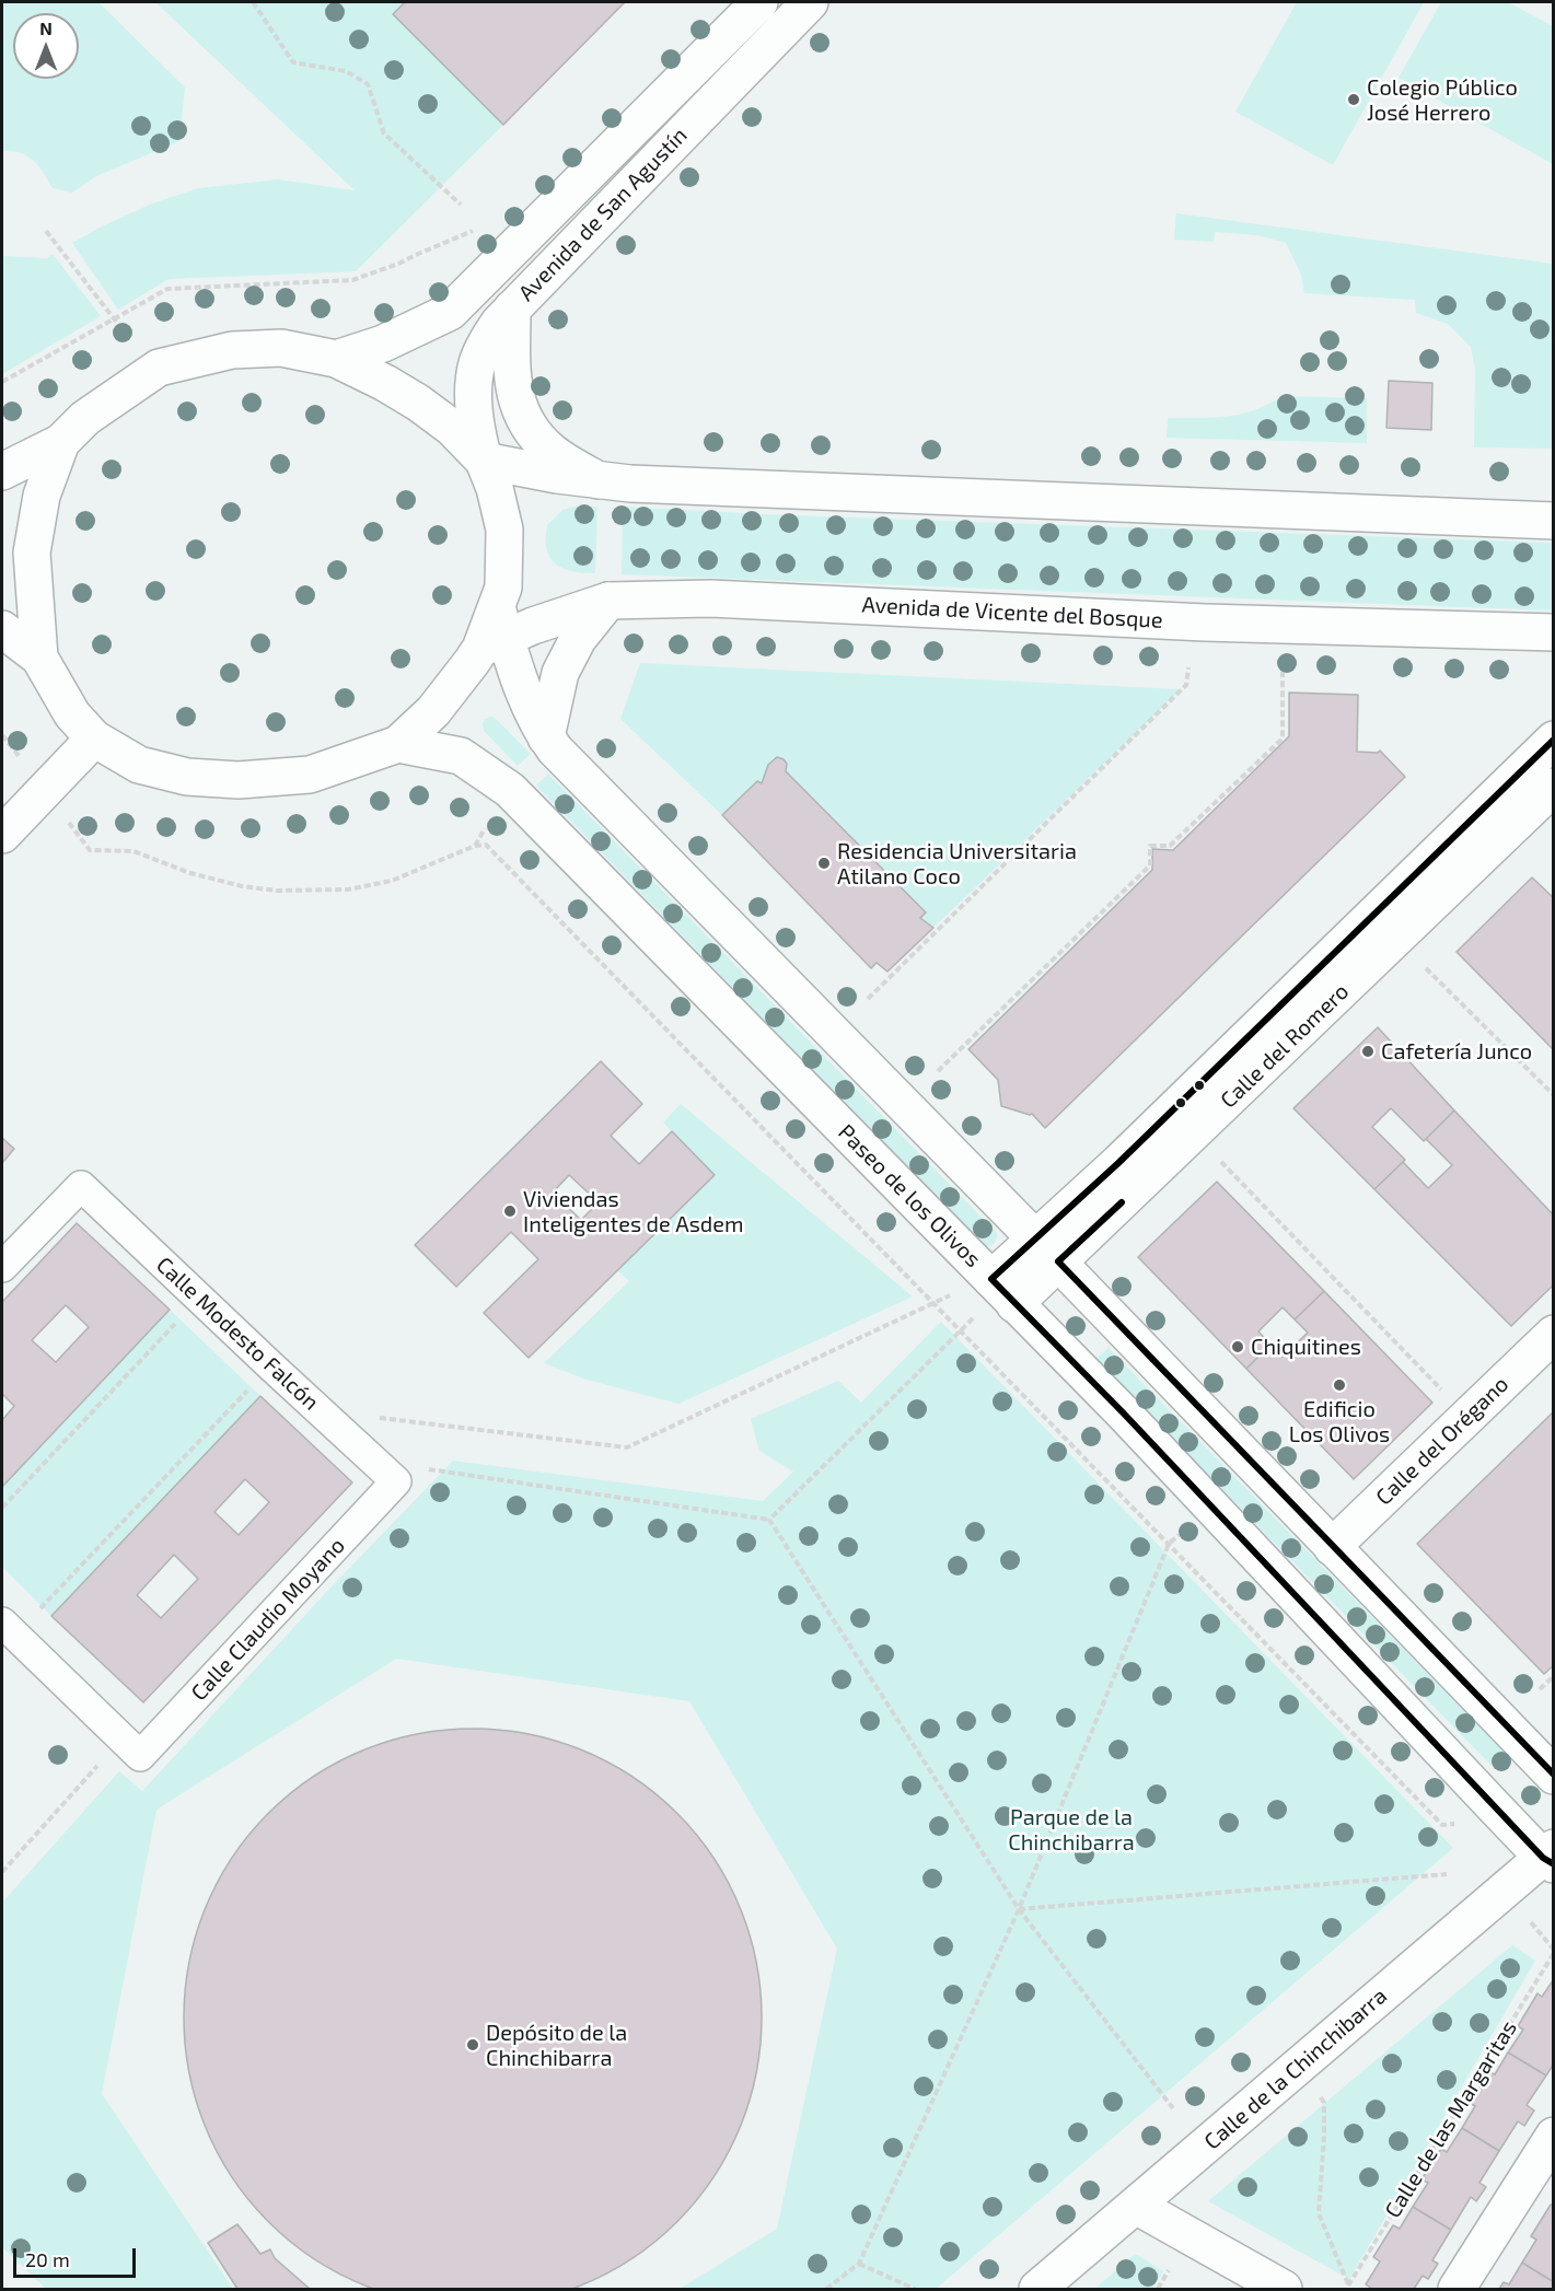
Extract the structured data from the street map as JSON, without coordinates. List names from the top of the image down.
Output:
{
  "streets": {
    "main road": [
      "Avenida de San Agustín",
      "Avenida de Vicente del Bosque",
      "Calle del Romero",
      "Paseo de los Olivos",
      "Calle del Orégano",
      "Calle de la Chinchibarra"
    ],
    "street": ["Calle Modesto Falcón", "Calle Claudio Moyano"],
    "path": ["Calle de las Margaritas"]
  },
  "crossings": [
    ["Calle del Romero", "Paseo de los Olivos"],
    ["Paseo de los Olivos", "Calle de la Chinchibarra"],
    ["Calle Modesto Falcón", "Calle Claudio Moyano"]
  ],
  "parks": ["Parque de la Chinchibarra"],
  "places": [
    "Colegio Público José Herrero",
    "Residencia Universitaria Atilano Coco",
    "Cafetería Junco",
    "Viviendas Inteligentes de Asdem",
    "Chiquitines",
    "Edificio Los Olivos",
    "Depósito de la Chinchibarra"
  ],
  "scale_bar": "20 m",
  "north": "top"
}
